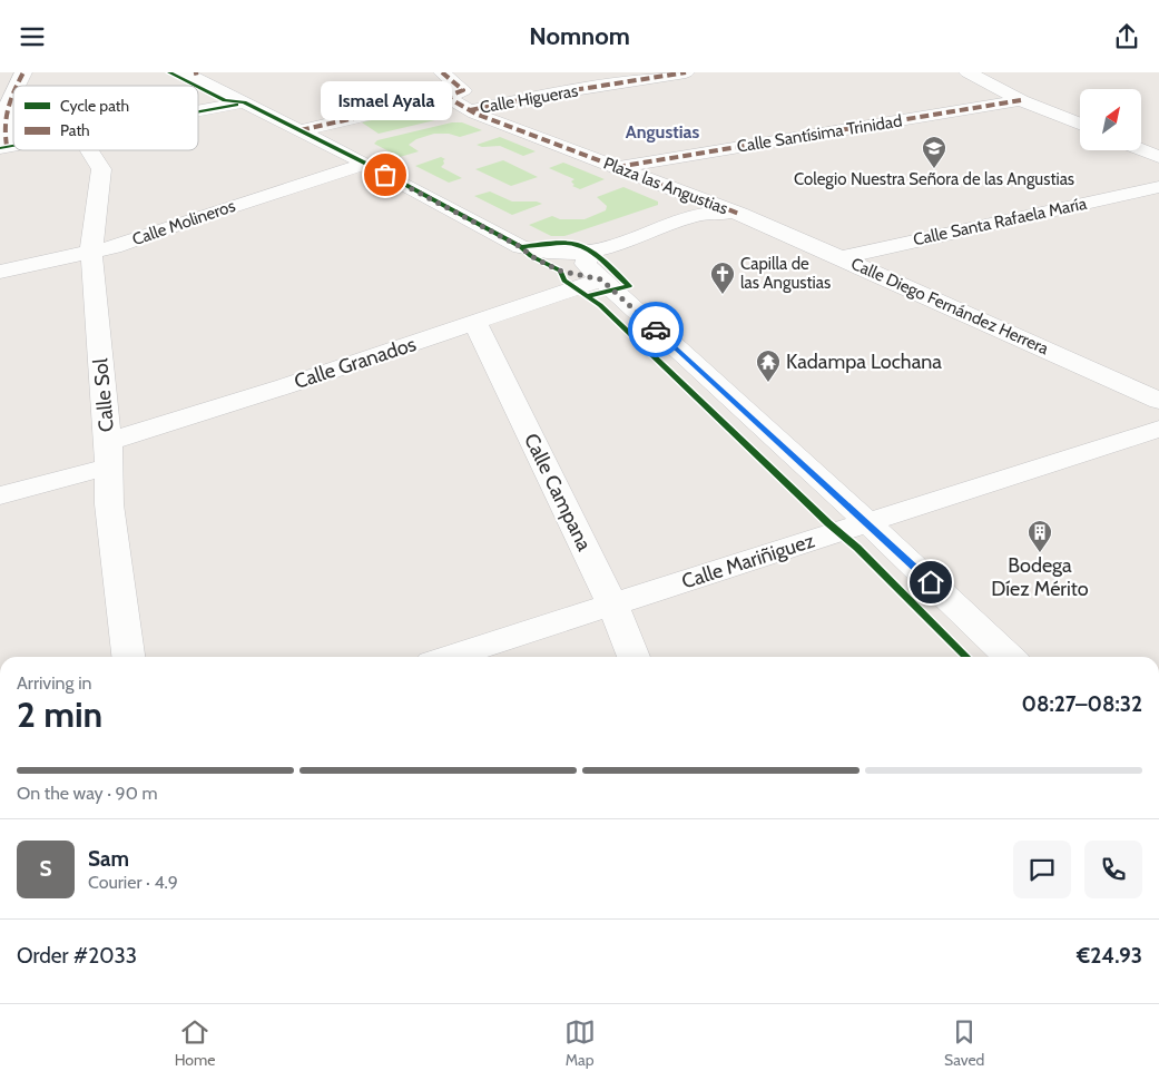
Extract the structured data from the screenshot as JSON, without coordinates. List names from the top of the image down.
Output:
{
  "streets": {
    "street": [
      "Calle Higueras",
      "Calle Santísima Trinidad",
      "Plaza las Angustias",
      "Calle Santa Rafaela María",
      "Calle Molineros",
      "Calle Diego Fernández Herrera",
      "Calle Granados",
      "Calle Sol",
      "Calle Campana",
      "Calle Mariñiguez"
    ]
  },
  "crossings": [
    ["Calle Higueras", "Plaza las Angustias"],
    ["Calle Santísima Trinidad", "Plaza las Angustias"],
    ["Plaza las Angustias", "Calle Molineros"],
    ["Plaza las Angustias", "Calle Diego Fernández Herrera"],
    ["Calle Santa Rafaela María", "Calle Diego Fernández Herrera"],
    ["Calle Molineros", "Calle Sol"],
    ["Calle Granados", "Calle Sol"],
    ["Calle Granados", "Calle Campana"],
    ["Calle Campana", "Calle Mariñiguez"]
  ],
  "districts": ["Angustias"],
  "places": {
    "school or university": ["Colegio Nuestra Señora de las Angustias"],
    "other": ["Ismael Ayala"],
    "church": ["Capilla de las Angustias"],
    "temple": ["Kadampa Lochana"],
    "building": ["Bodega Díez Mérito"]
  },
  "legend": ["Cycle path", "Path"],
  "north": "top right",
  "page": {
    "header": "Nomnom",
    "bubble": "Ismael Ayala",
    "heading": ["2 min", "Arriving in", "08:27–08:32"],
    "panel": [
      "Sam",
      "Courier · 4.9",
      "Order #2033",
      "€24.93"
    ],
    "bar": "On the way · 90 m",
    "round": "S",
    "tabs": ["Home", "Map", "Saved"]
  }
}
